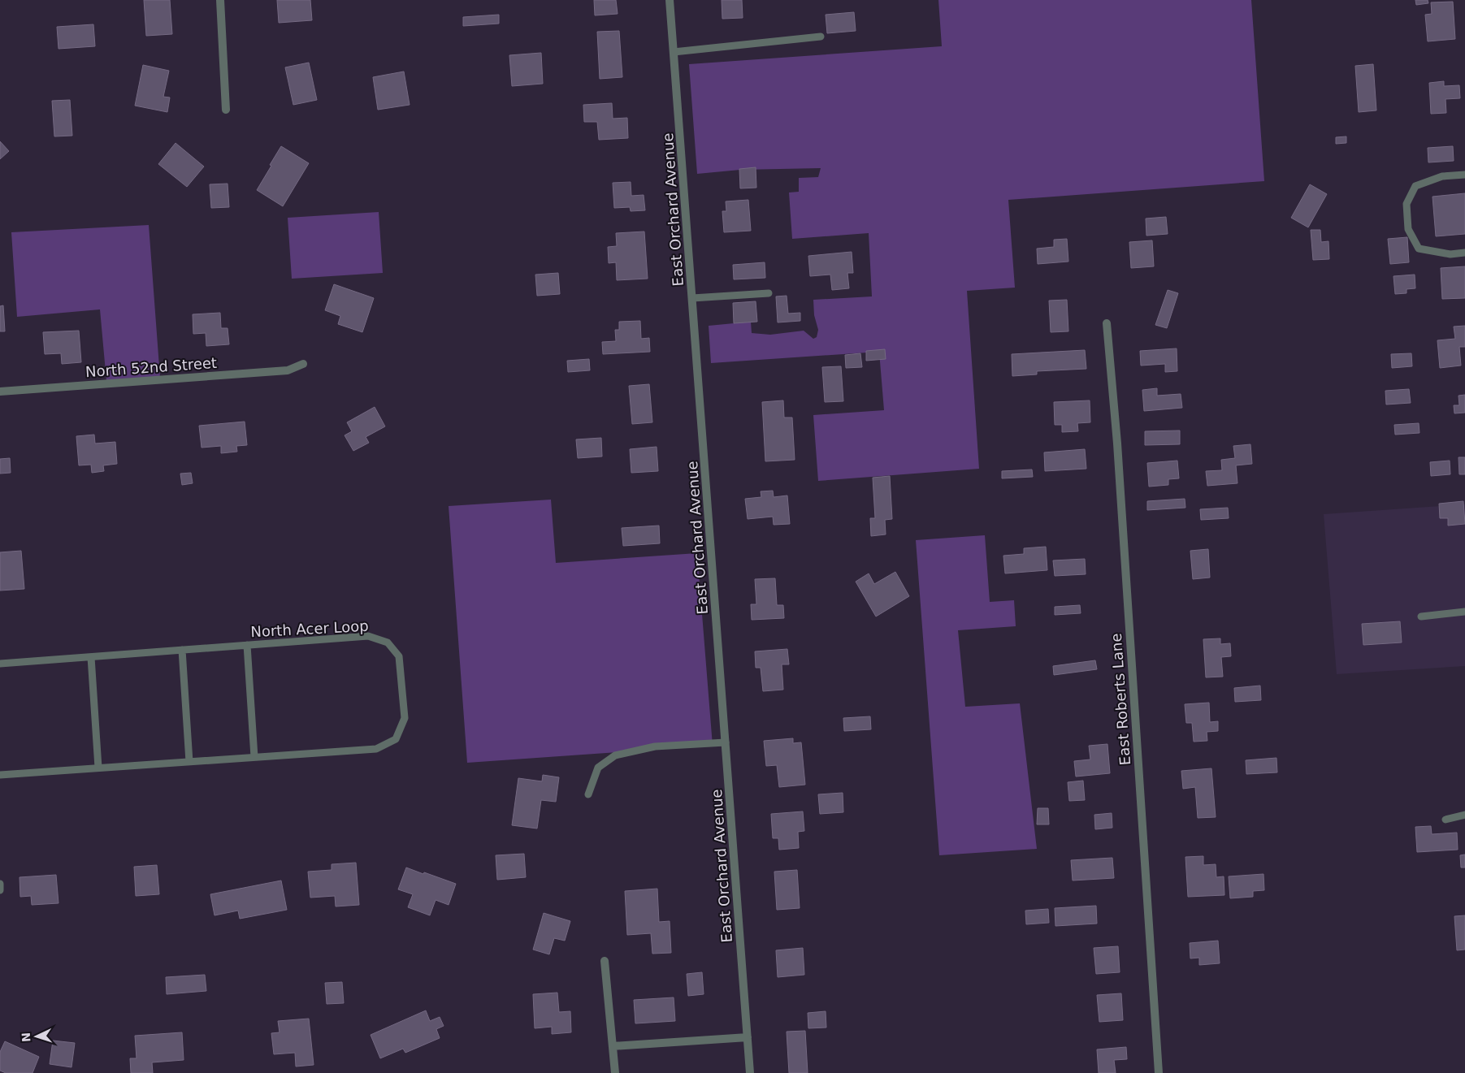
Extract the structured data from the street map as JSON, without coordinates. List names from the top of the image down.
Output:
{
  "streets": {
    "street": ["East Orchard Avenue", "North 52nd Street", "East Roberts Lane"],
    "lane": ["North Acer Loop"]
  },
  "north": "left"
}
